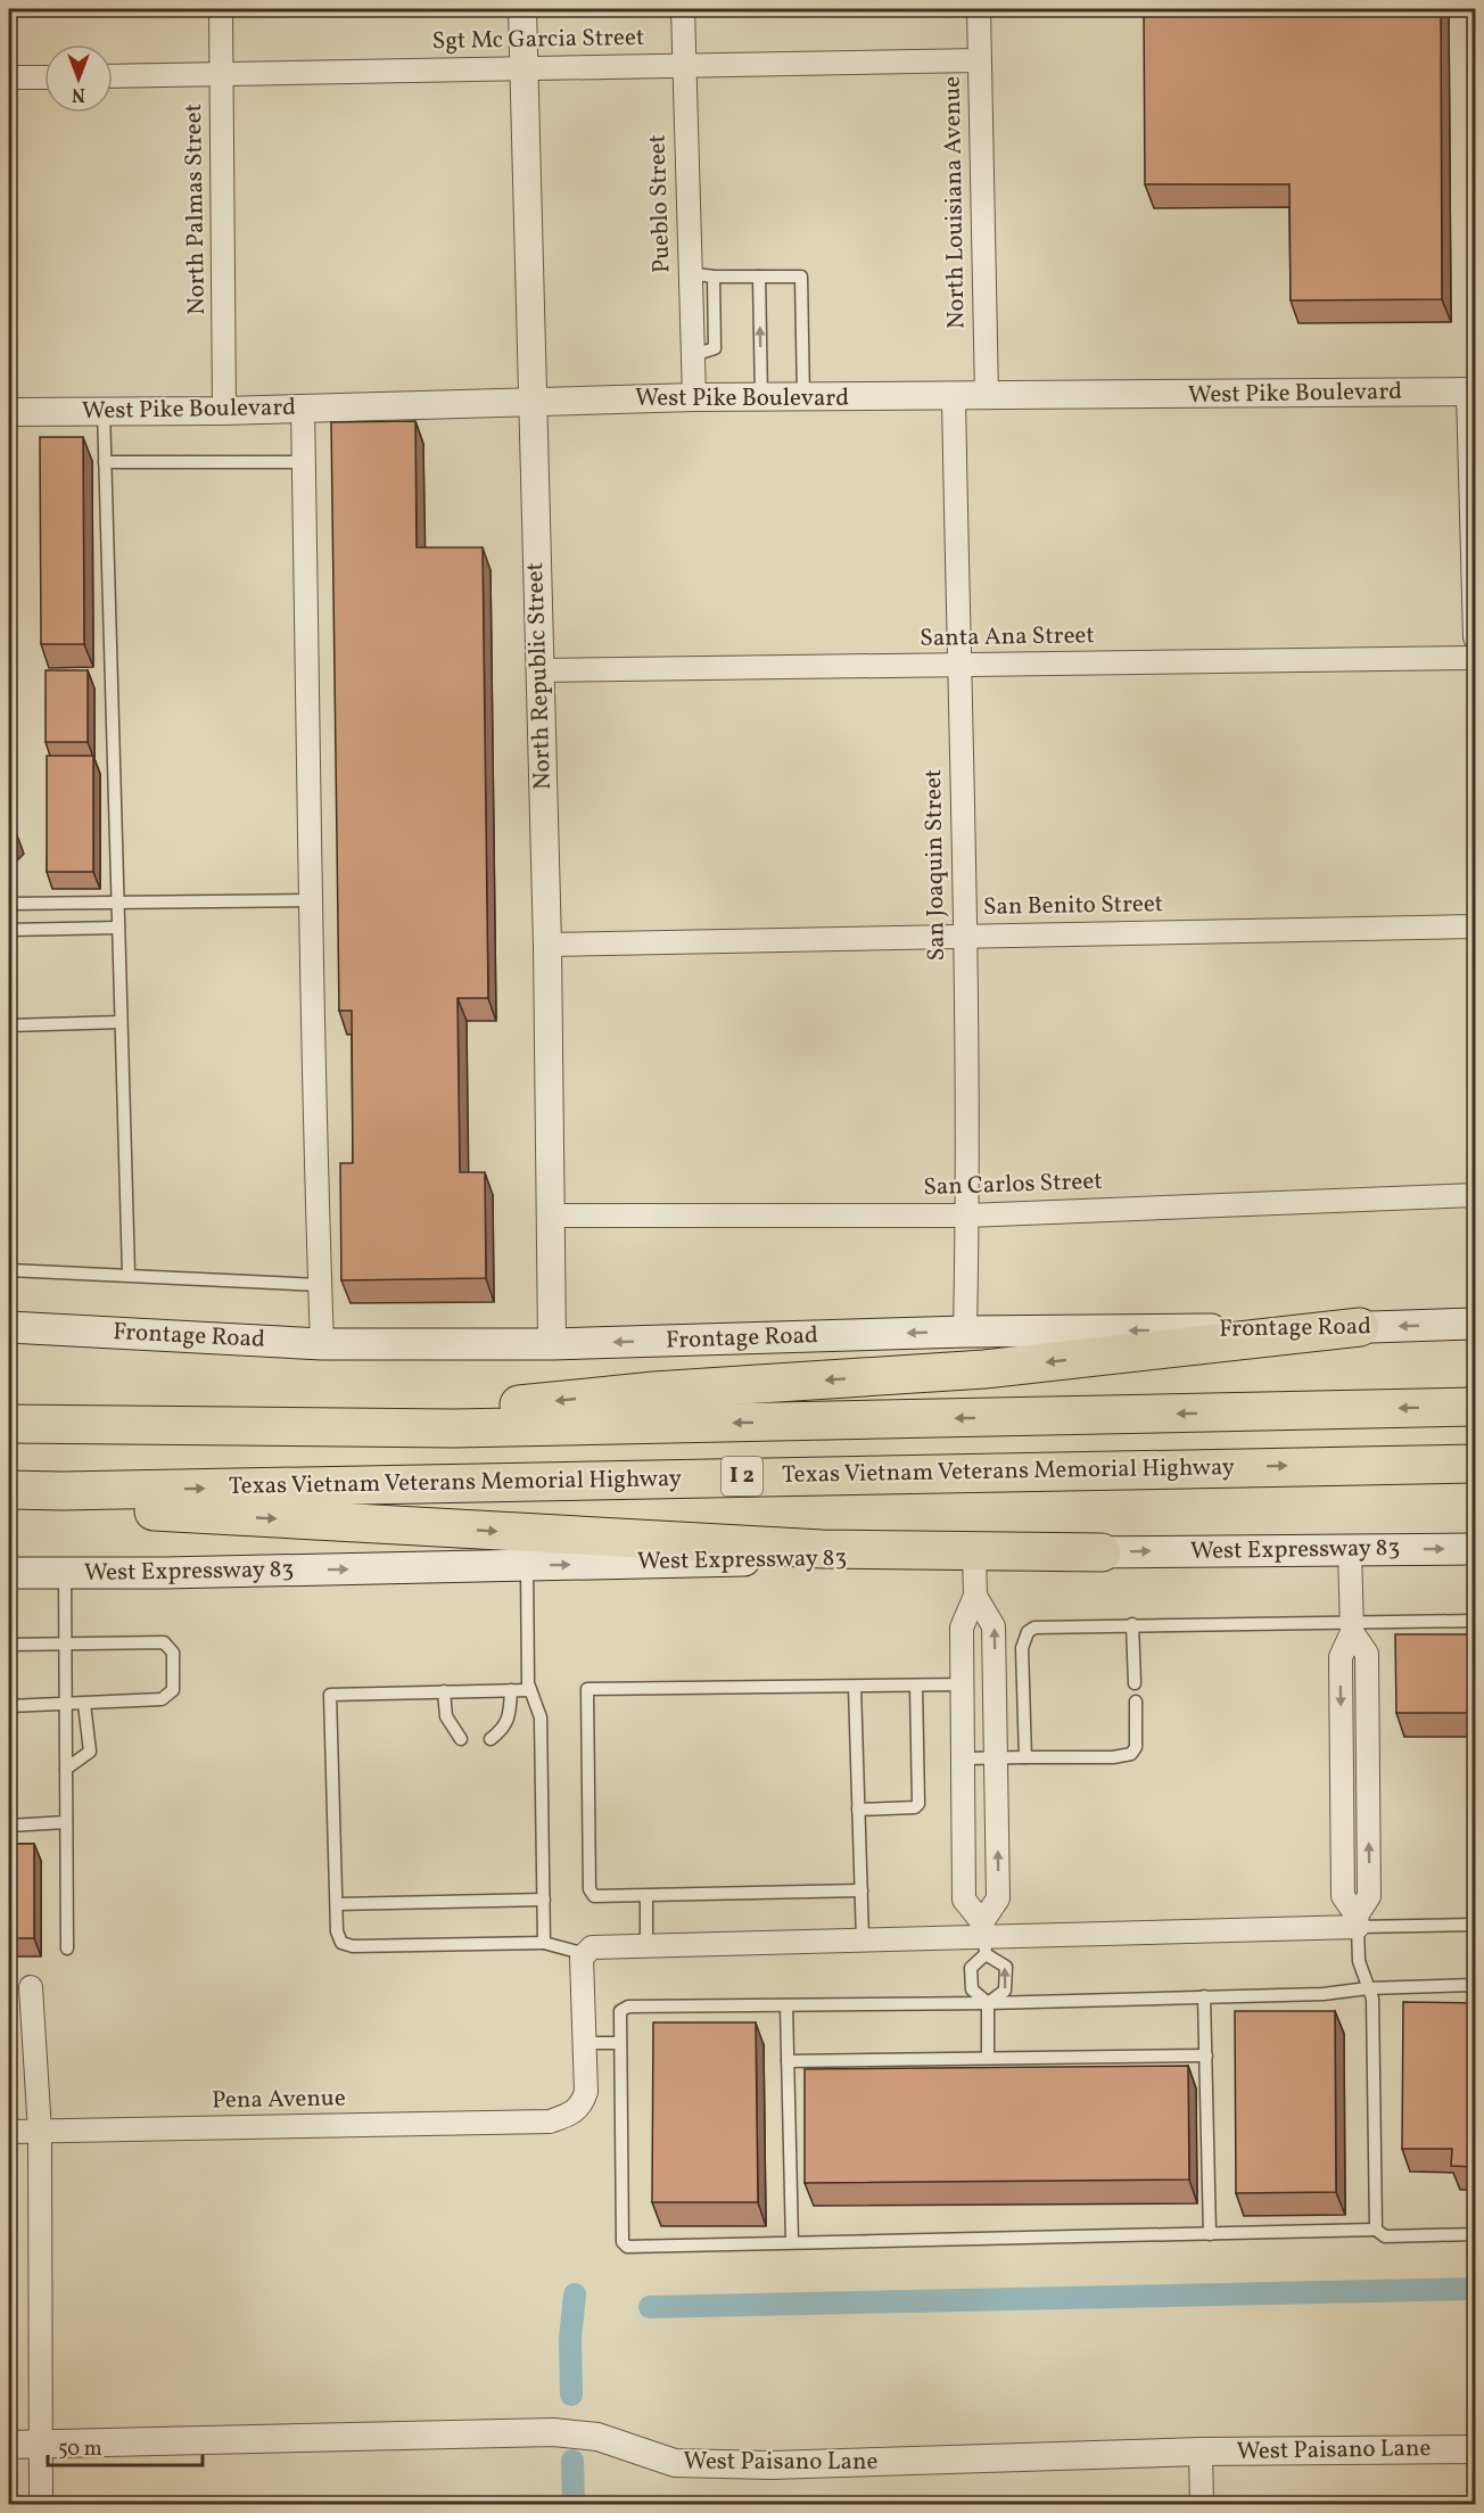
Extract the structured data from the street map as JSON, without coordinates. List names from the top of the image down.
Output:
{
  "streets": {
    "highway": ["Texas Vietnam Veterans Memorial Highway", "I 2"],
    "main road": ["Frontage Road", "West Expressway 83"],
    "street": [
      "Sgt Mc Garcia Street",
      "North Louisiana Avenue",
      "Pueblo Street",
      "North Palmas Street",
      "West Pike Boulevard",
      "Santa Ana Street",
      "North Republic Street",
      "San Joaquin Street",
      "San Benito Street",
      "San Carlos Street",
      "Pena Avenue",
      "West Paisano Lane"
    ]
  },
  "crossings": [
    ["Sgt Mc Garcia Street", "North Louisiana Avenue"],
    ["Sgt Mc Garcia Street", "Pueblo Street"],
    ["Sgt Mc Garcia Street", "North Palmas Street"],
    ["Sgt Mc Garcia Street", "North Republic Street"],
    ["North Louisiana Avenue", "West Pike Boulevard"],
    ["Pueblo Street", "West Pike Boulevard"],
    ["North Palmas Street", "West Pike Boulevard"],
    ["West Pike Boulevard", "North Republic Street"],
    ["West Pike Boulevard", "San Joaquin Street"],
    ["Santa Ana Street", "North Republic Street"],
    ["Santa Ana Street", "San Joaquin Street"],
    ["North Republic Street", "San Benito Street"],
    ["North Republic Street", "San Carlos Street"],
    ["North Republic Street", "Frontage Road"],
    ["San Joaquin Street", "San Benito Street"],
    ["San Joaquin Street", "San Carlos Street"],
    ["San Joaquin Street", "Frontage Road"]
  ],
  "one_way": ["Frontage Road", "West Expressway 83"],
  "scale_bar": "50 m",
  "north": "bottom"
}
